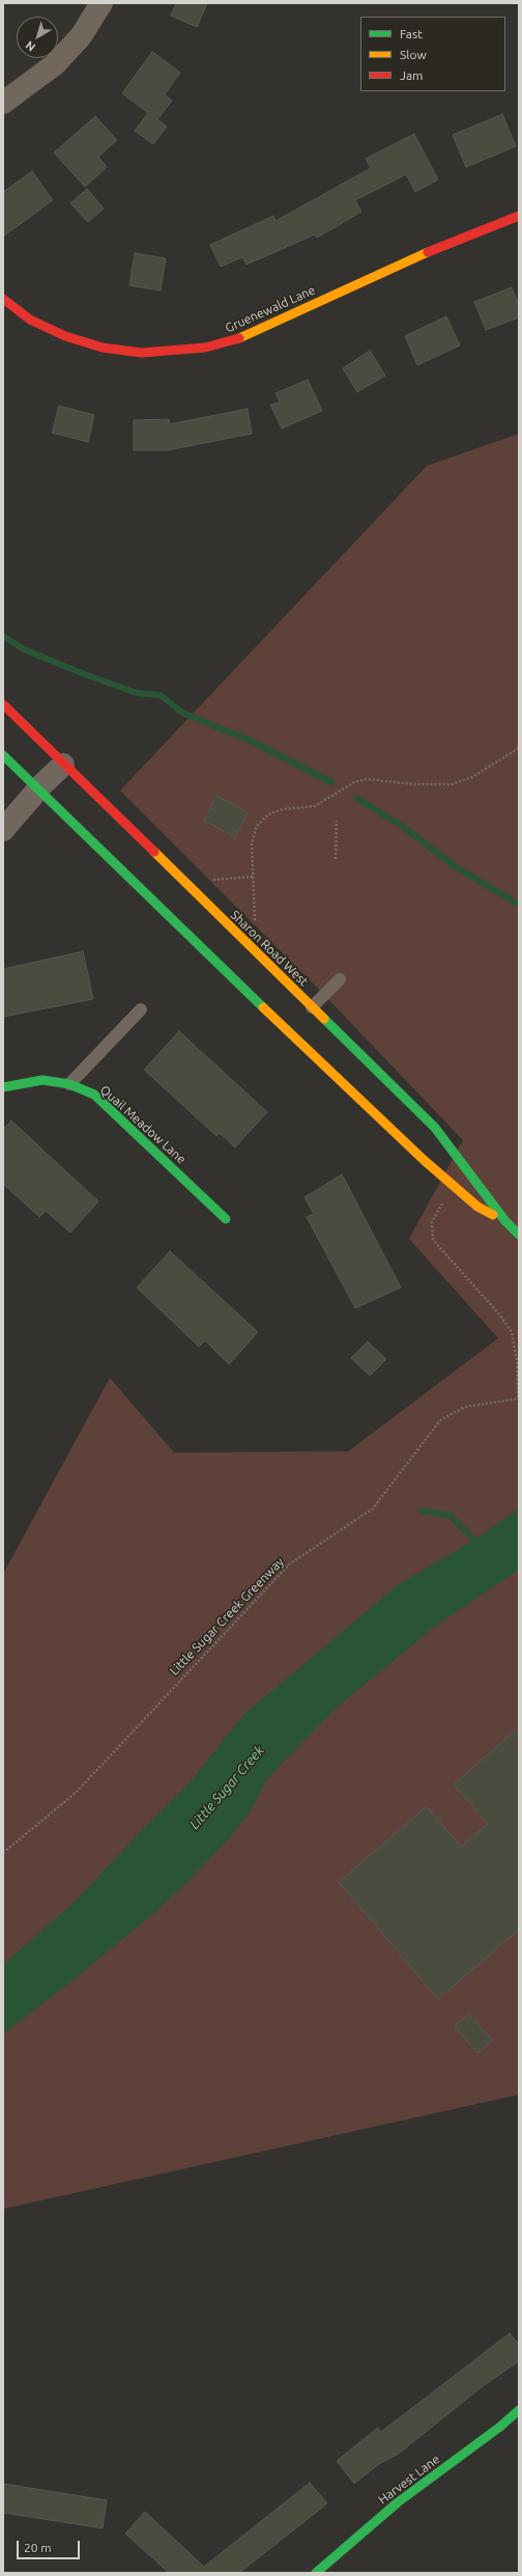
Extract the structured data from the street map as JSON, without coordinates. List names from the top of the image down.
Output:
{
  "streets": {
    "main road": [
      "Gruenewald Lane",
      "Sharon Road West",
      "Quail Meadow Lane",
      "Harvest Lane"
    ],
    "path": ["Little Sugar Creek Greenway"]
  },
  "water": ["Little Sugar Creek"],
  "legend": ["Fast", "Slow", "Jam"],
  "scale_bar": "20 m",
  "north": "bottom left"
}
